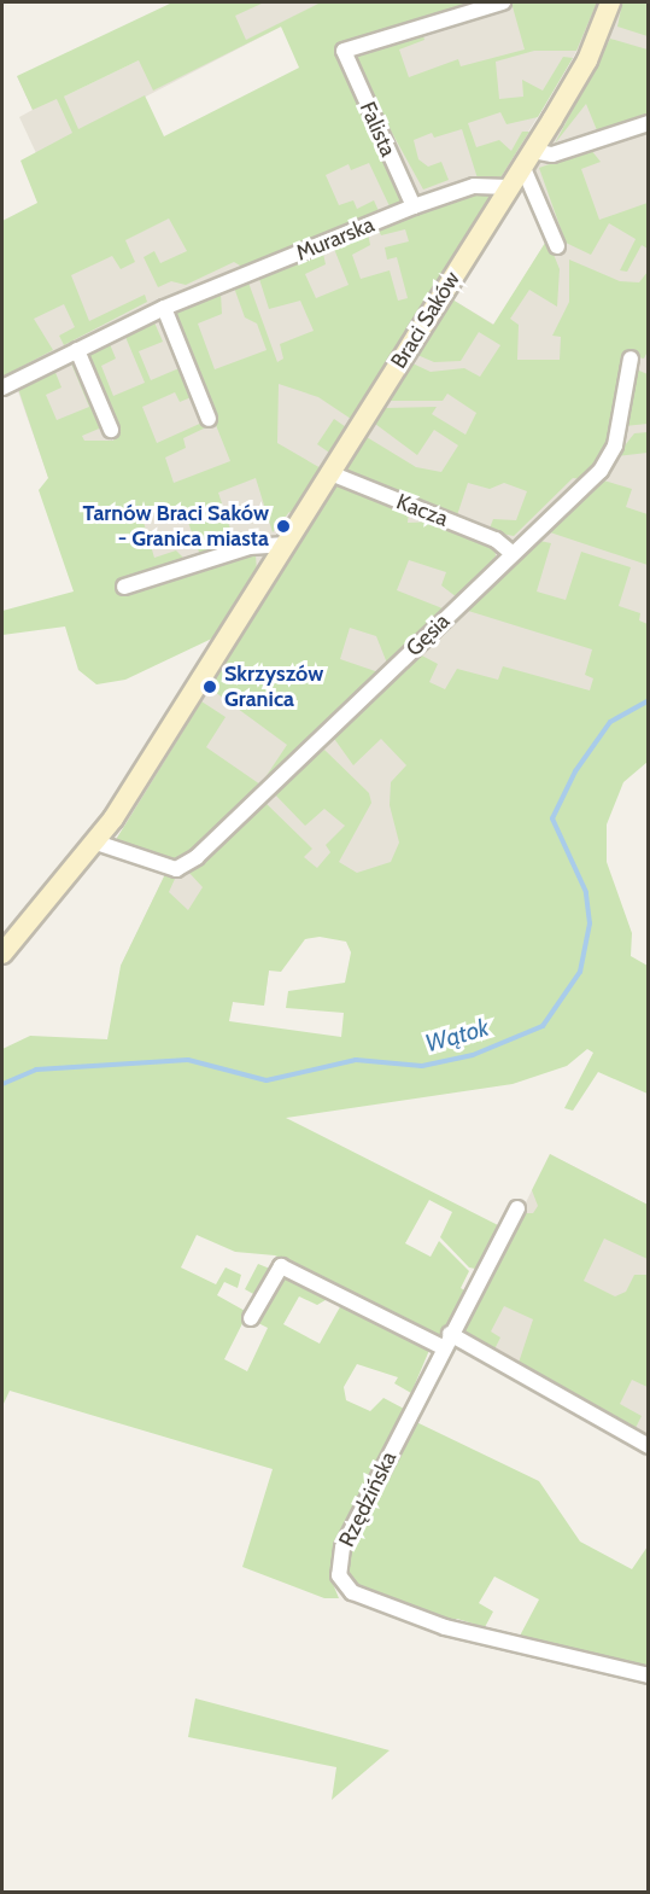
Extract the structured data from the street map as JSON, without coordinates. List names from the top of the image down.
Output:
{
  "streets": {
    "street": [
      "Falista",
      "Murarska",
      "Braci Saków",
      "Kacza",
      "Gęsia",
      "Rzędzińska"
    ]
  },
  "crossings": [
    ["Falista", "Murarska"],
    ["Murarska", "Braci Saków"],
    ["Braci Saków", "Kacza"],
    ["Braci Saków", "Gęsia"],
    ["Kacza", "Gęsia"]
  ],
  "water": ["Wątok"],
  "places": ["Tarnów Braci Saków - Granica miasta", "Skrzyszów Granica"]
}
